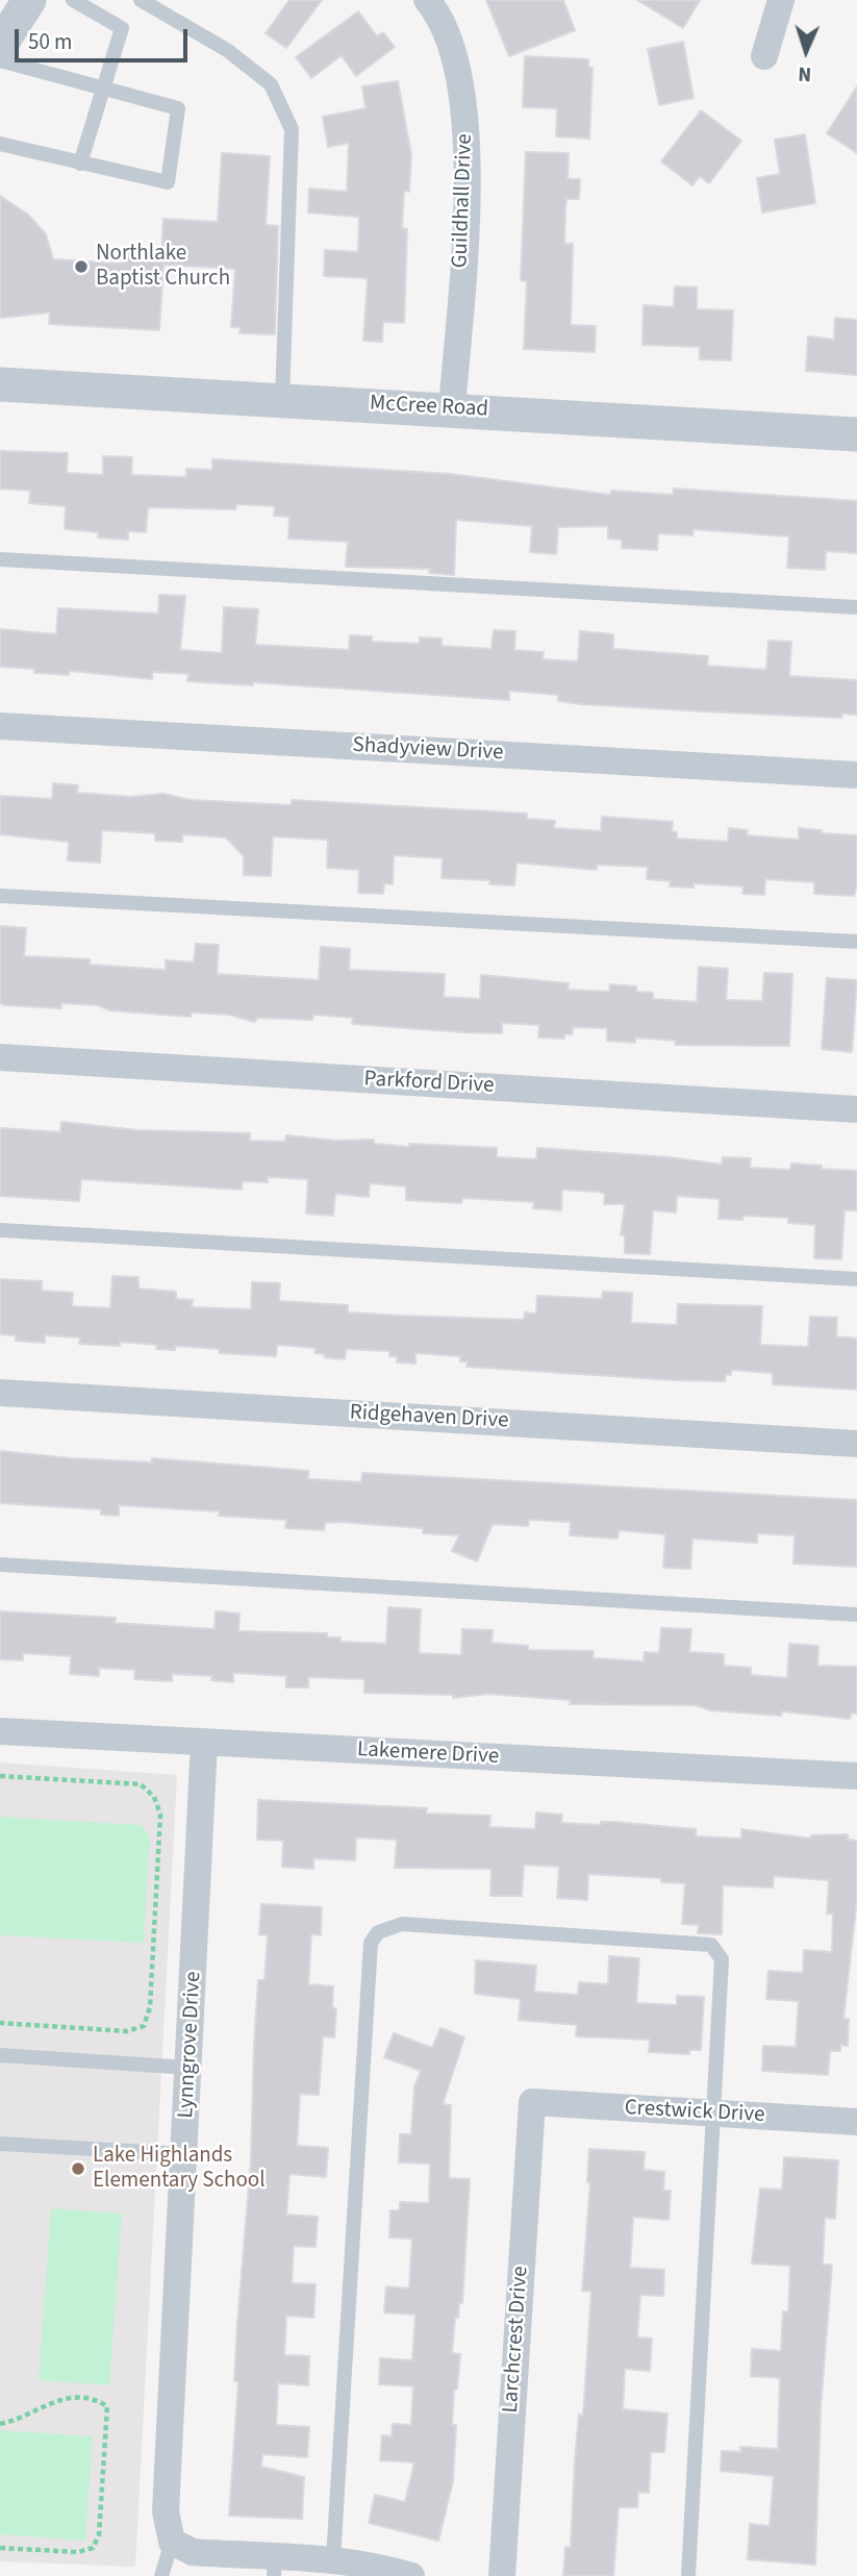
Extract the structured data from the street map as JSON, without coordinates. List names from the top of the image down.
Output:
{
  "streets": {
    "street": [
      "Guildhall Drive",
      "McCree Road",
      "Shadyview Drive",
      "Parkford Drive",
      "Ridgehaven Drive",
      "Lakemere Drive",
      "Lynngrove Drive",
      "Crestwick Drive",
      "Larchcrest Drive"
    ]
  },
  "crossings": [
    ["Guildhall Drive", "McCree Road"],
    ["Lakemere Drive", "Lynngrove Drive"],
    ["Crestwick Drive", "Larchcrest Drive"]
  ],
  "places": ["Northlake Baptist Church", "Lake Highlands Elementary School"],
  "scale_bar": "50 m",
  "north": "bottom"
}
